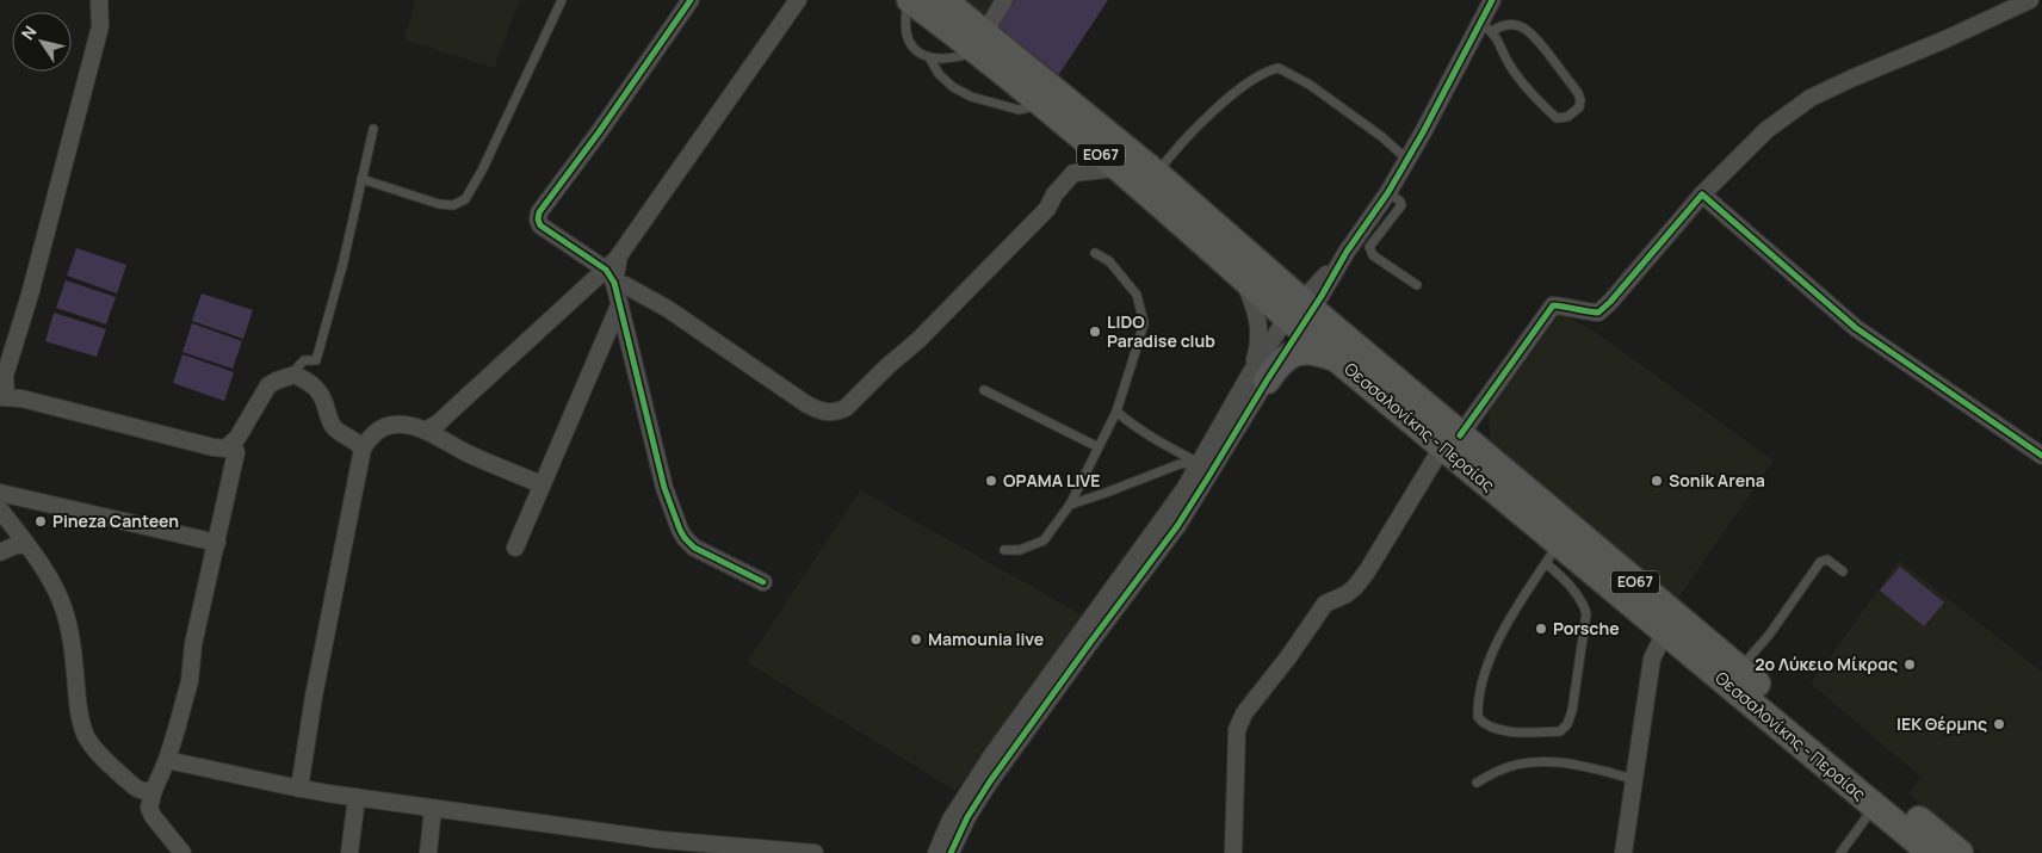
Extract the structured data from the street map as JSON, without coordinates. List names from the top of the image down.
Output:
{
  "streets": {
    "main road": ["ΕΟ67", "Θεσσαλονίκης - Περαίας"]
  },
  "places": [
    "LIDO Paradise club",
    "ΟΡΑΜΑ LIVE",
    "Sonik Arena",
    "Pineza Canteen",
    "Porsche",
    "Mamounia live",
    "2ο Λύκειο Μίκρας",
    "ΙΕΚ Θέρμης"
  ],
  "north": "top left"
}
